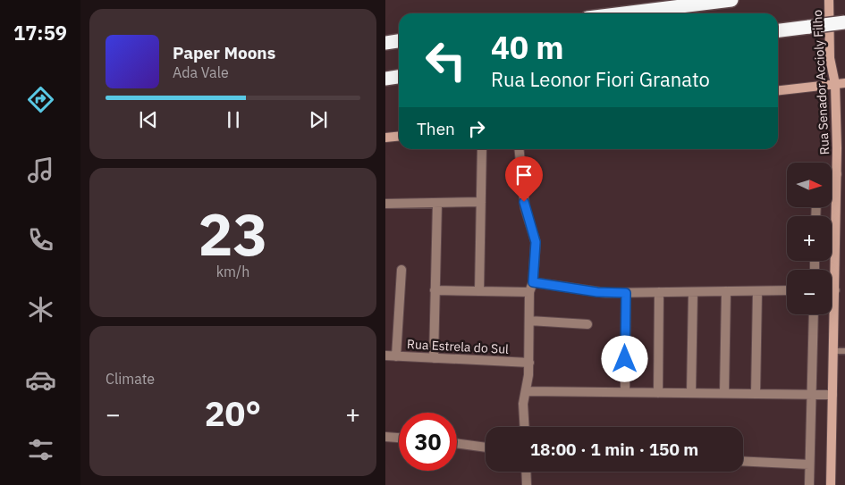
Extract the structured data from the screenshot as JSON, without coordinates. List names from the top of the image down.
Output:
{
  "streets": {
    "street": ["Rua Senador Accioly Filho", "Rua Estrela do Sul"]
  },
  "north": "right",
  "page": {
    "tabs": "17:59",
    "turn": ["40 m", "Rua Leonor Fiori Granato"],
    "song": ["Paper Moons", "Ada Vale"],
    "then": "Then",
    "map_buttons": ["+", "−"],
    "tile": [
      ["23", "km/h"],
      "Climate"
    ],
    "heat": ["−", "20°", "+"],
    "limit": "30",
    "trip": "18:00 · 1 min · 150 m"
  }
}
